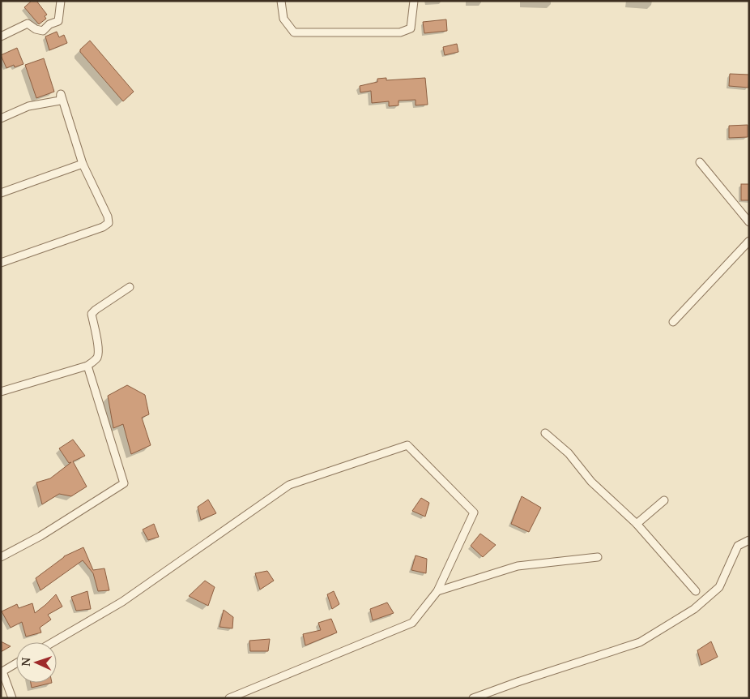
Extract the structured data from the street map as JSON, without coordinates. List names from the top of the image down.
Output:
{
  "north": "left"
}
